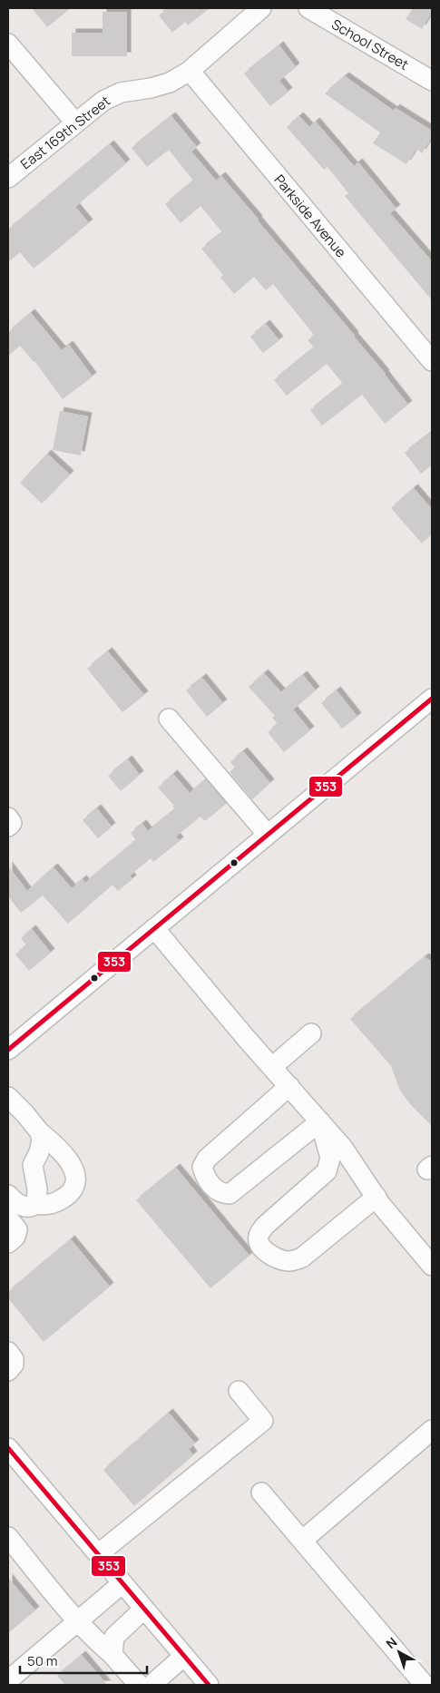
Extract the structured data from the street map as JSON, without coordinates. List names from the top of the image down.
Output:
{
  "streets": {
    "street": ["School Street", "East 169th Street", "Parkside Avenue"]
  },
  "crossings": [
    ["East 169th Street", "Parkside Avenue"]
  ],
  "lines": ["transit line 353"],
  "scale_bar": "50 m",
  "north": "top left"
}
